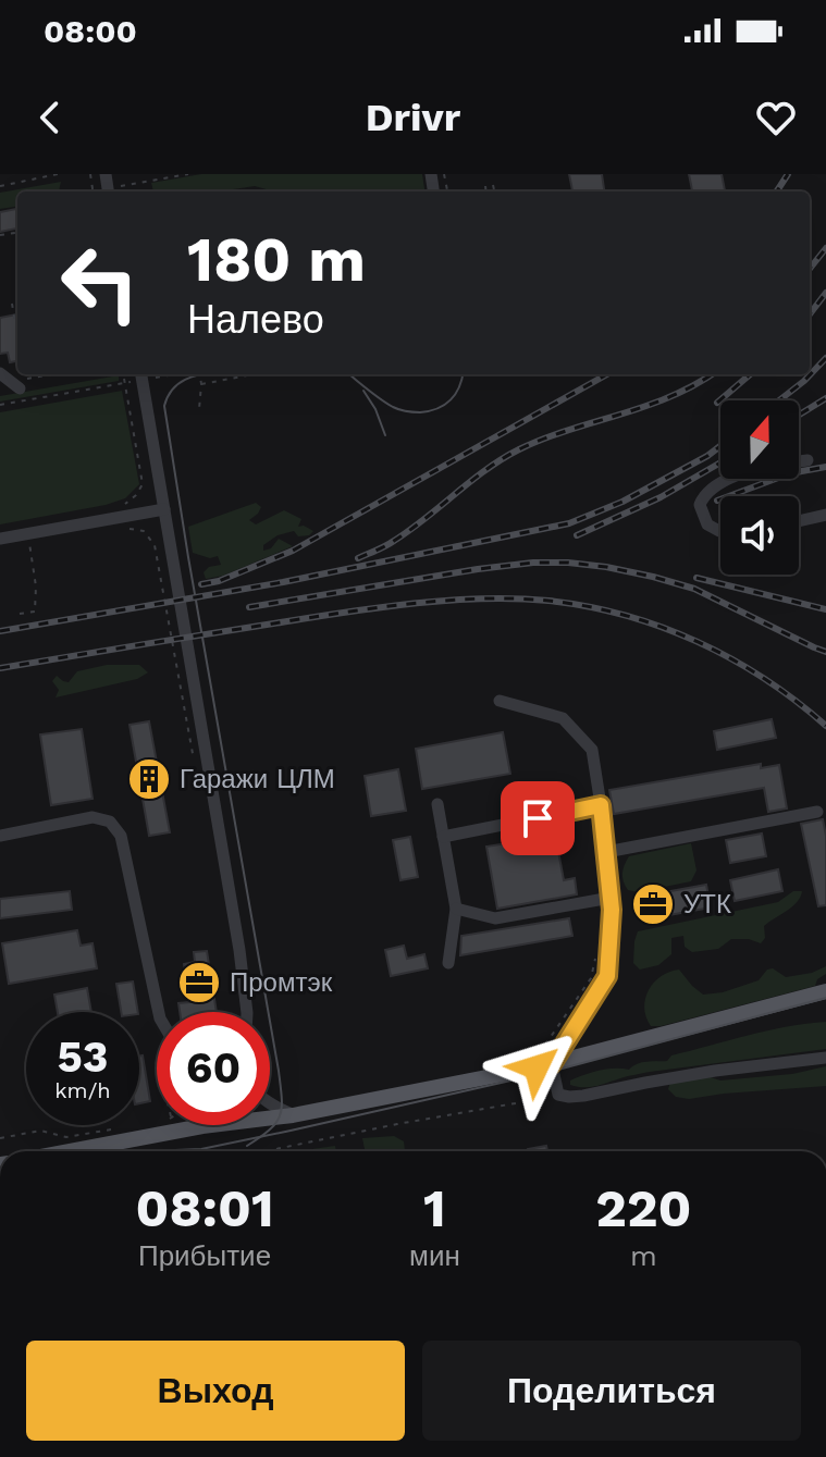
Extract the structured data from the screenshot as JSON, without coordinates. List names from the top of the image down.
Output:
{
  "places": {
    "building": ["Гаражи ЦЛМ"],
    "office": ["УТК", "Промтэк"]
  },
  "north": "top",
  "page": {
    "status": "08:00",
    "header": "Drivr",
    "turn": ["180 m", "Налево"],
    "speed": "53 km/h",
    "limit": "60",
    "eta": [
      "08:01",
      "Прибытие",
      "1",
      "мин",
      "220",
      "m"
    ],
    "buttons": ["Выход", "Поделиться"]
  }
}
